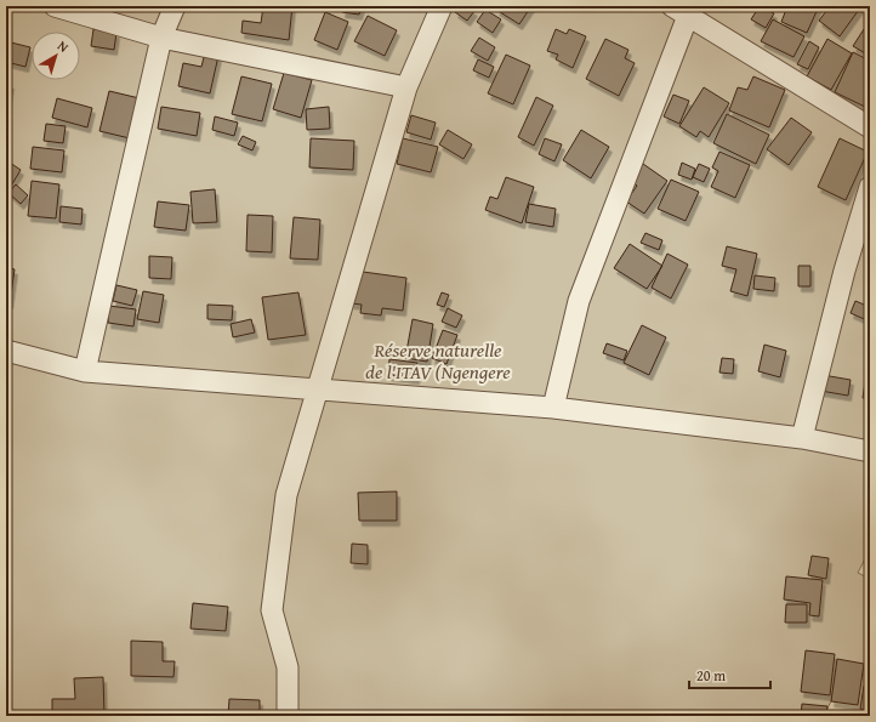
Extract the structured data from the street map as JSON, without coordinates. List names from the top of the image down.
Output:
{
  "parks": ["Réserve naturelle de l'ITAV (Ngengere"],
  "scale_bar": "20 m",
  "north": "top right"
}
